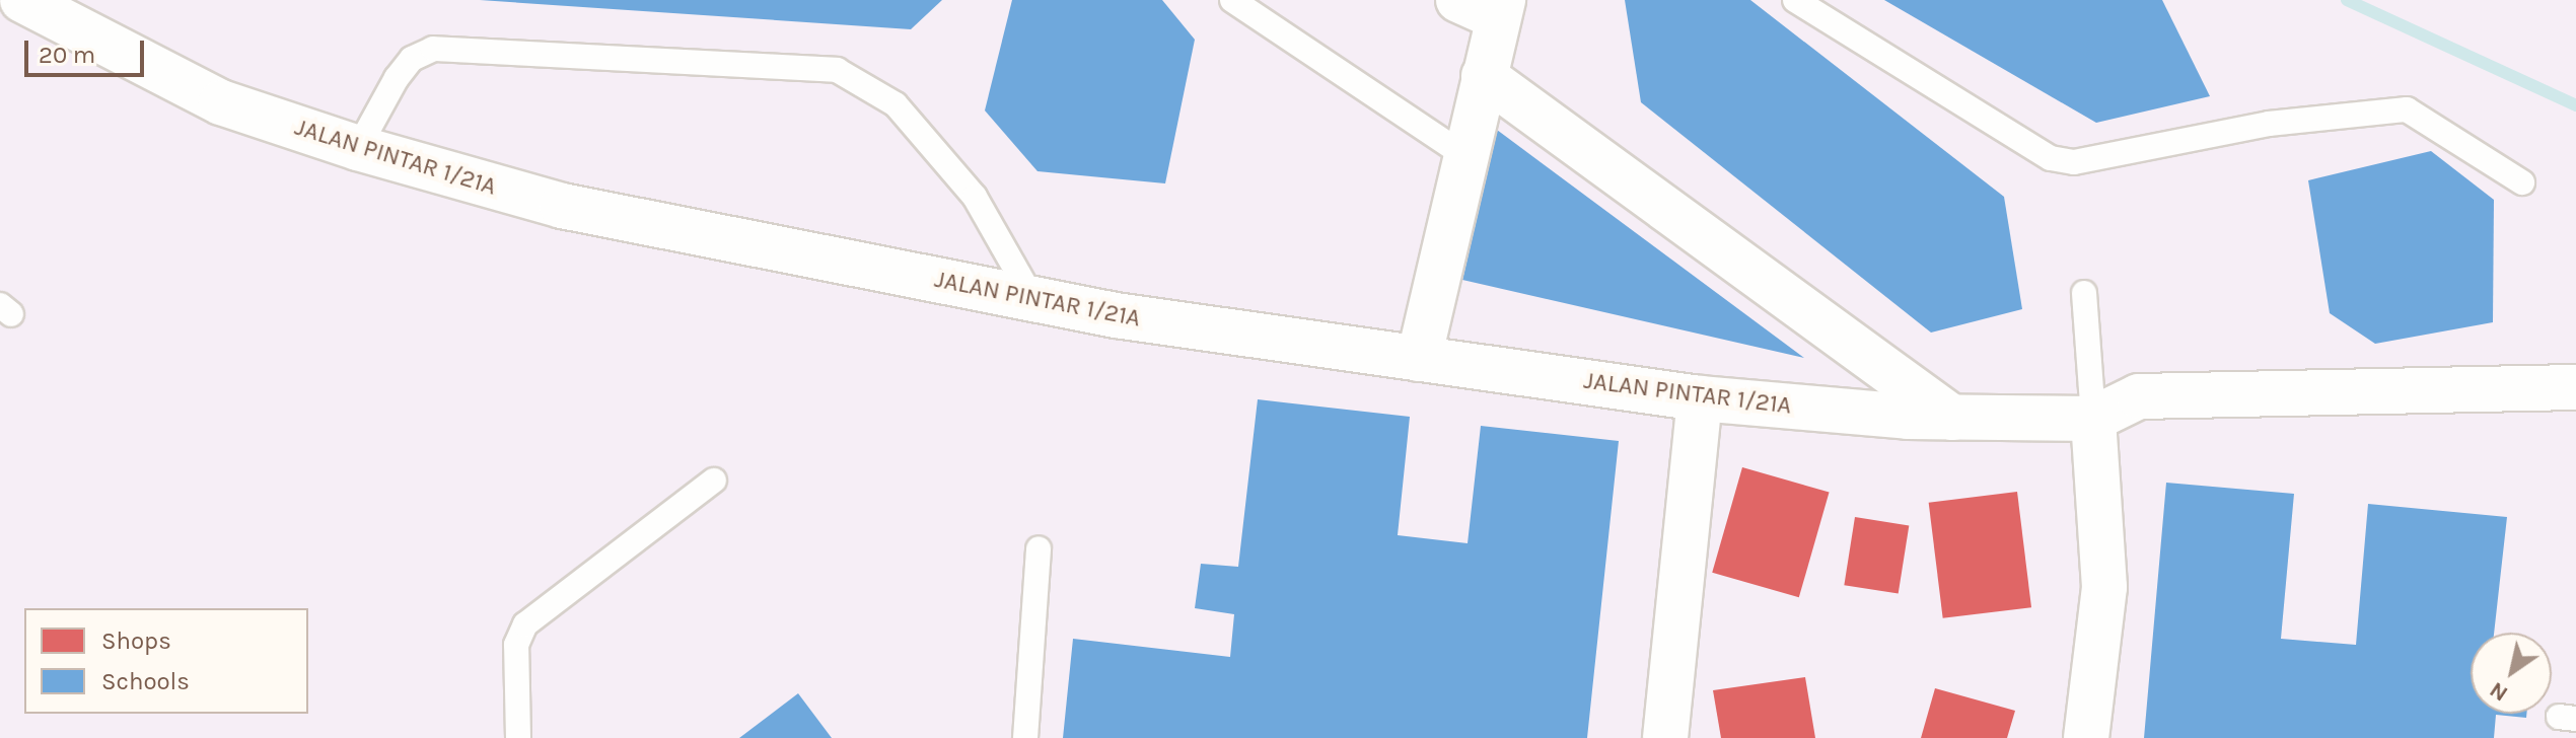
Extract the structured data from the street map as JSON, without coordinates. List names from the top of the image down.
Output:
{
  "streets": {
    "street": ["JALAN PINTAR 1/21A"]
  },
  "legend": ["Shops", "Schools"],
  "scale_bar": "20 m",
  "north": "bottom left"
}
